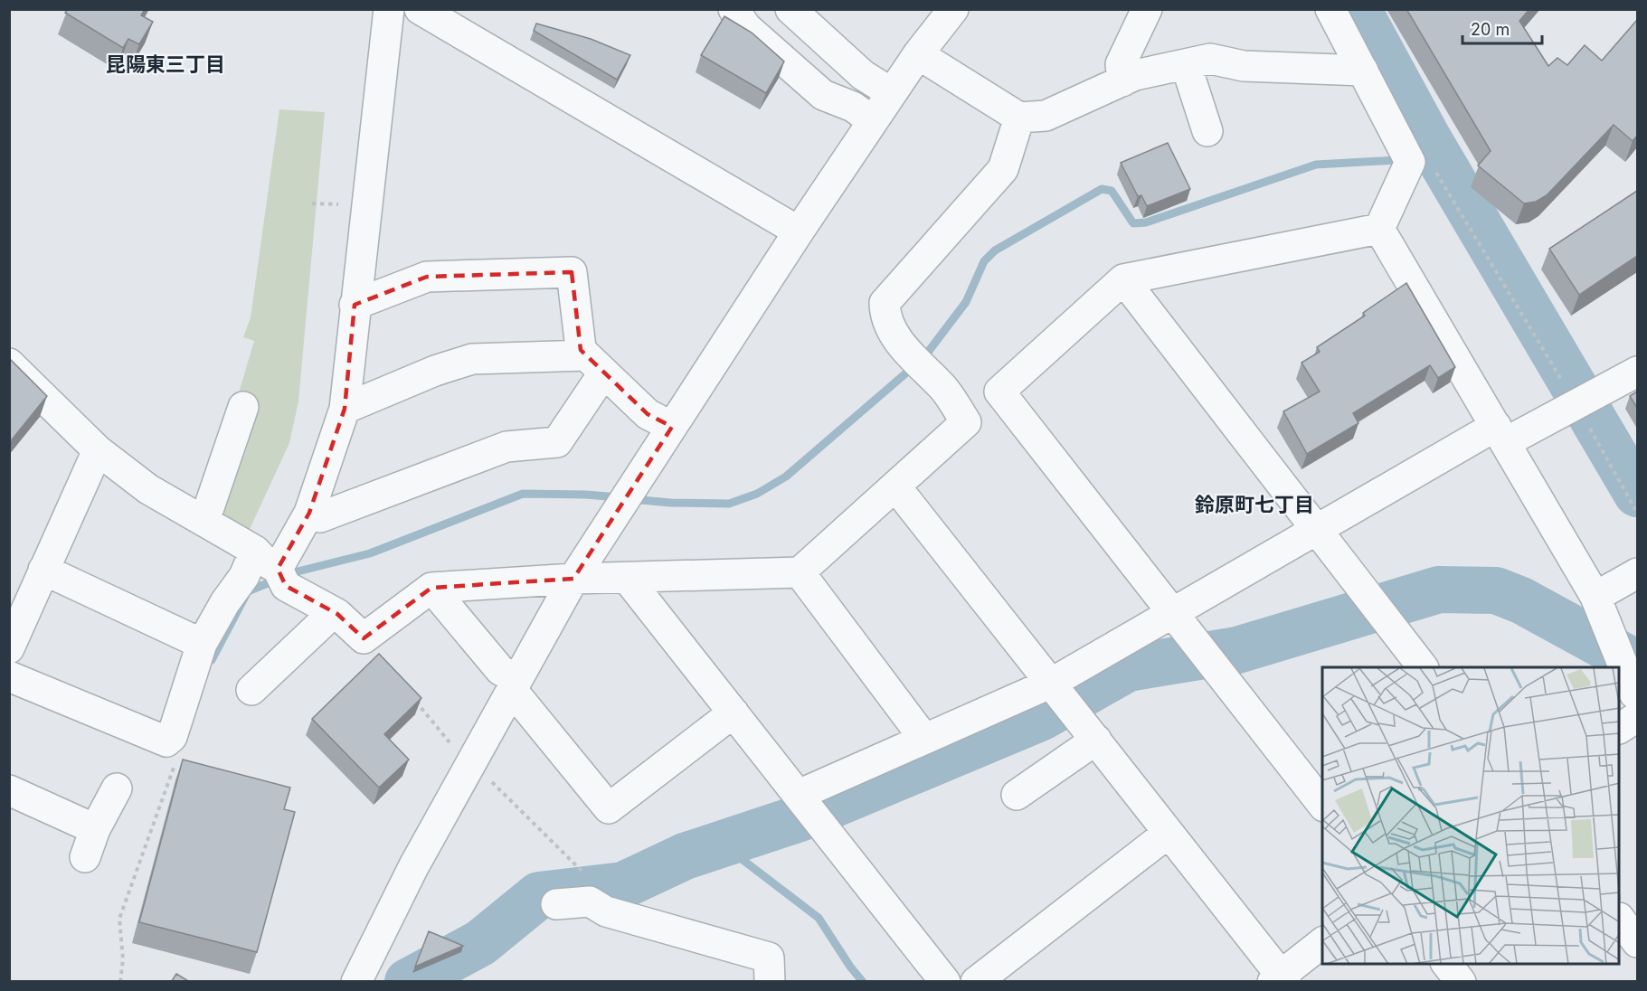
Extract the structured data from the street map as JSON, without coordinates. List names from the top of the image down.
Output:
{
  "districts": ["昆陽東三丁目", "鈴原町七丁目"],
  "scale_bar": "20 m"
}
